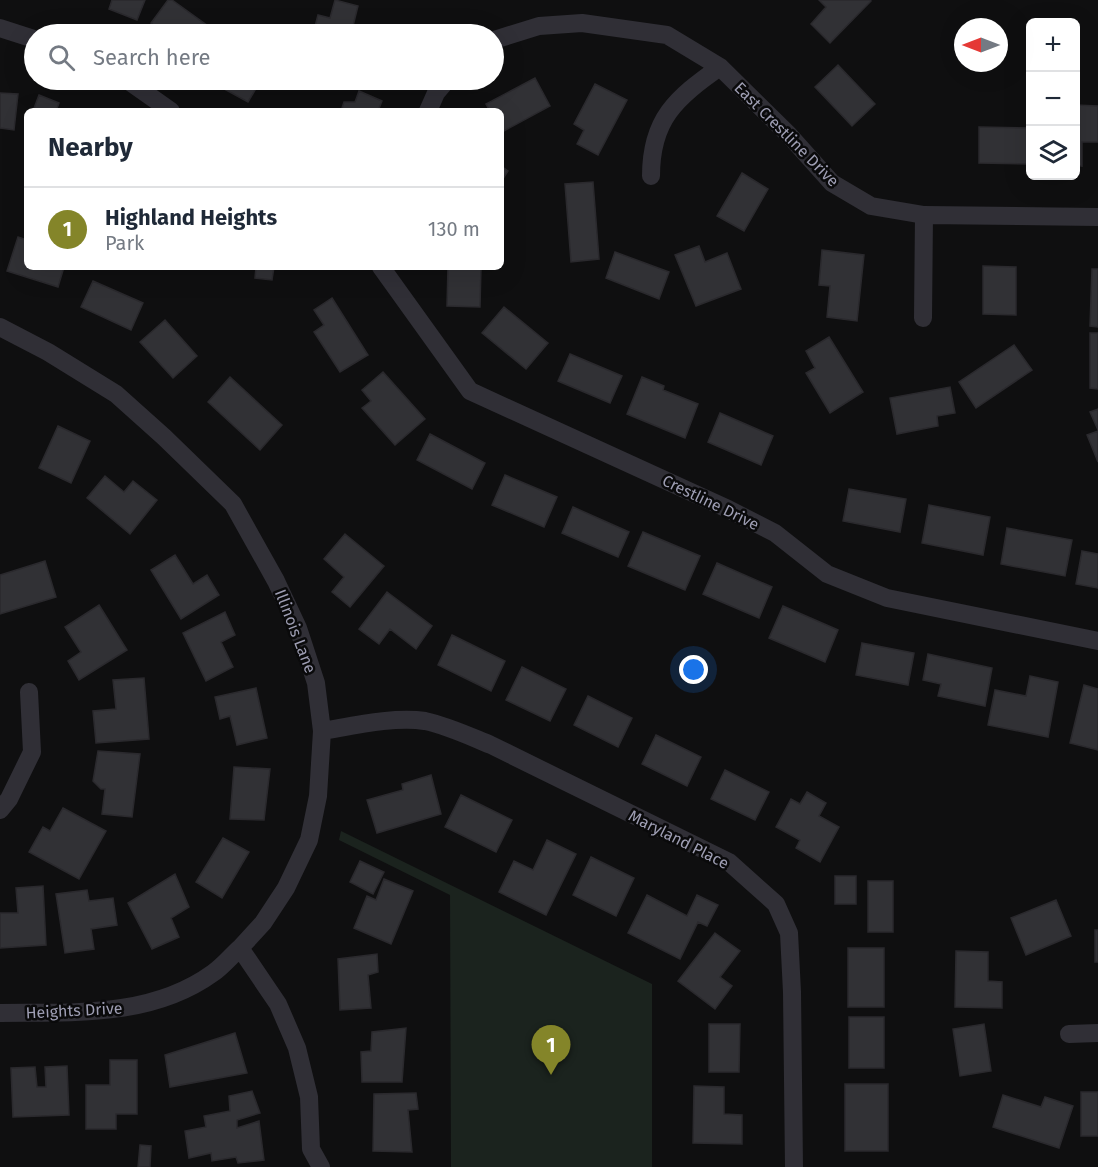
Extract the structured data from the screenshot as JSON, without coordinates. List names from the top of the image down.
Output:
{
  "streets": {
    "street": [
      "East Crestline Drive",
      "Crestline Drive",
      "Illinois Lane",
      "Maryland Place",
      "Heights Drive"
    ]
  },
  "crossings": [
    ["Illinois Lane", "Maryland Place"],
    ["Illinois Lane", "Heights Drive"]
  ],
  "north": "left",
  "page": {
    "map_buttons": ["+", "−"],
    "search": "Search here",
    "heading": "Nearby",
    "list": [
      {
        "mark": "1",
        "name": "Highland Heights",
        "note": "Park",
        "value": "130 m"
      }
    ],
    "pins": "1"
  }
}
